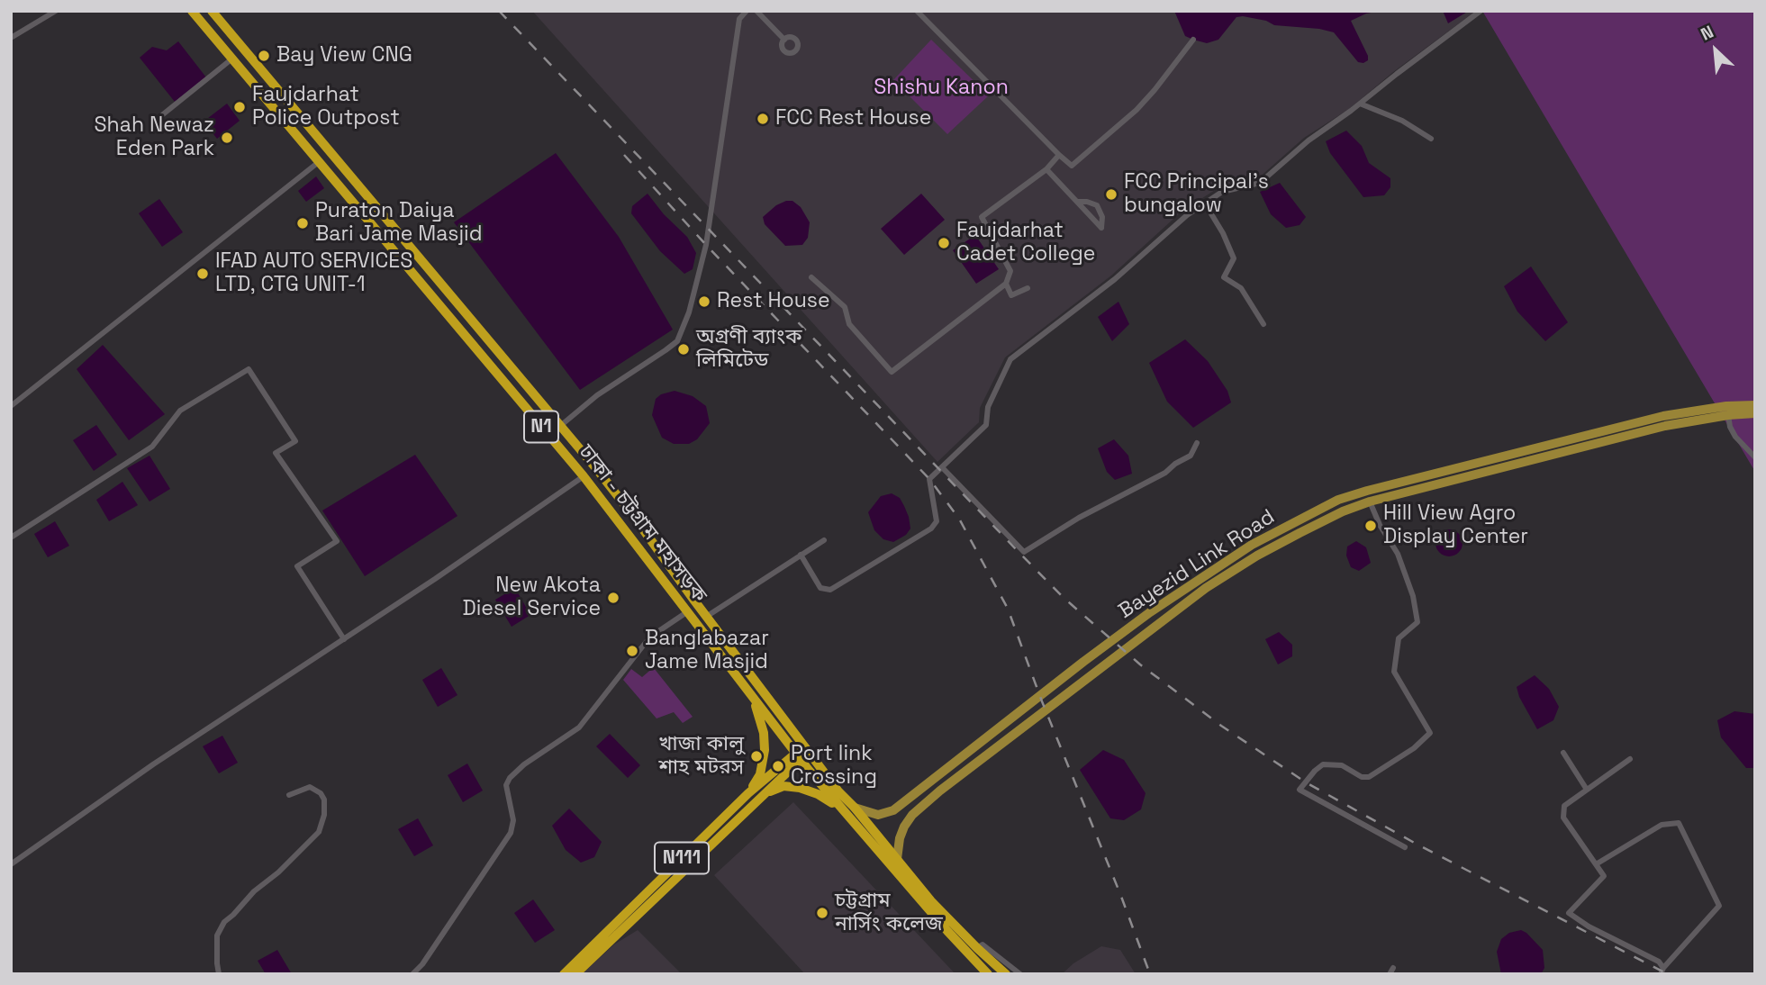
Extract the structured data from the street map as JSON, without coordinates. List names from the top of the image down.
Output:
{
  "streets": {
    "highway": ["N1", "ঢাকা - চট্টগ্রাম মহাসড়ক", "N111"],
    "main road": ["Bayezid Link Road"]
  },
  "crossings": [
    ["ঢাকা - চট্টগ্রাম মহাসড়ক", "Bayezid Link Road"],
    ["ঢাকা - চট্টগ্রাম মহাসড়ক", "N111"]
  ],
  "parks": ["Shishu Kanon"],
  "places": [
    "Bay View CNG",
    "Faujdarhat Police Outpost",
    "FCC Rest House",
    "Shah Newaz Eden Park",
    "FCC Principal's bungalow",
    "Puraton Daiya Bari Jame Masjid",
    "Faujdarhat Cadet College",
    "IFAD AUTO SERVICES LTD, CTG UNIT-1",
    "Rest House",
    "অগ্রণী ব্যাংক লিমিটেড",
    "Hill View Agro Display Center",
    "New Akota Diesel Service",
    "Banglabazar Jame Masjid",
    "খাজা কালু শাহ মটরস",
    "Port link Crossing",
    "চট্টগ্রাম নার্সিং কলেজ"
  ],
  "north": "top left"
}
